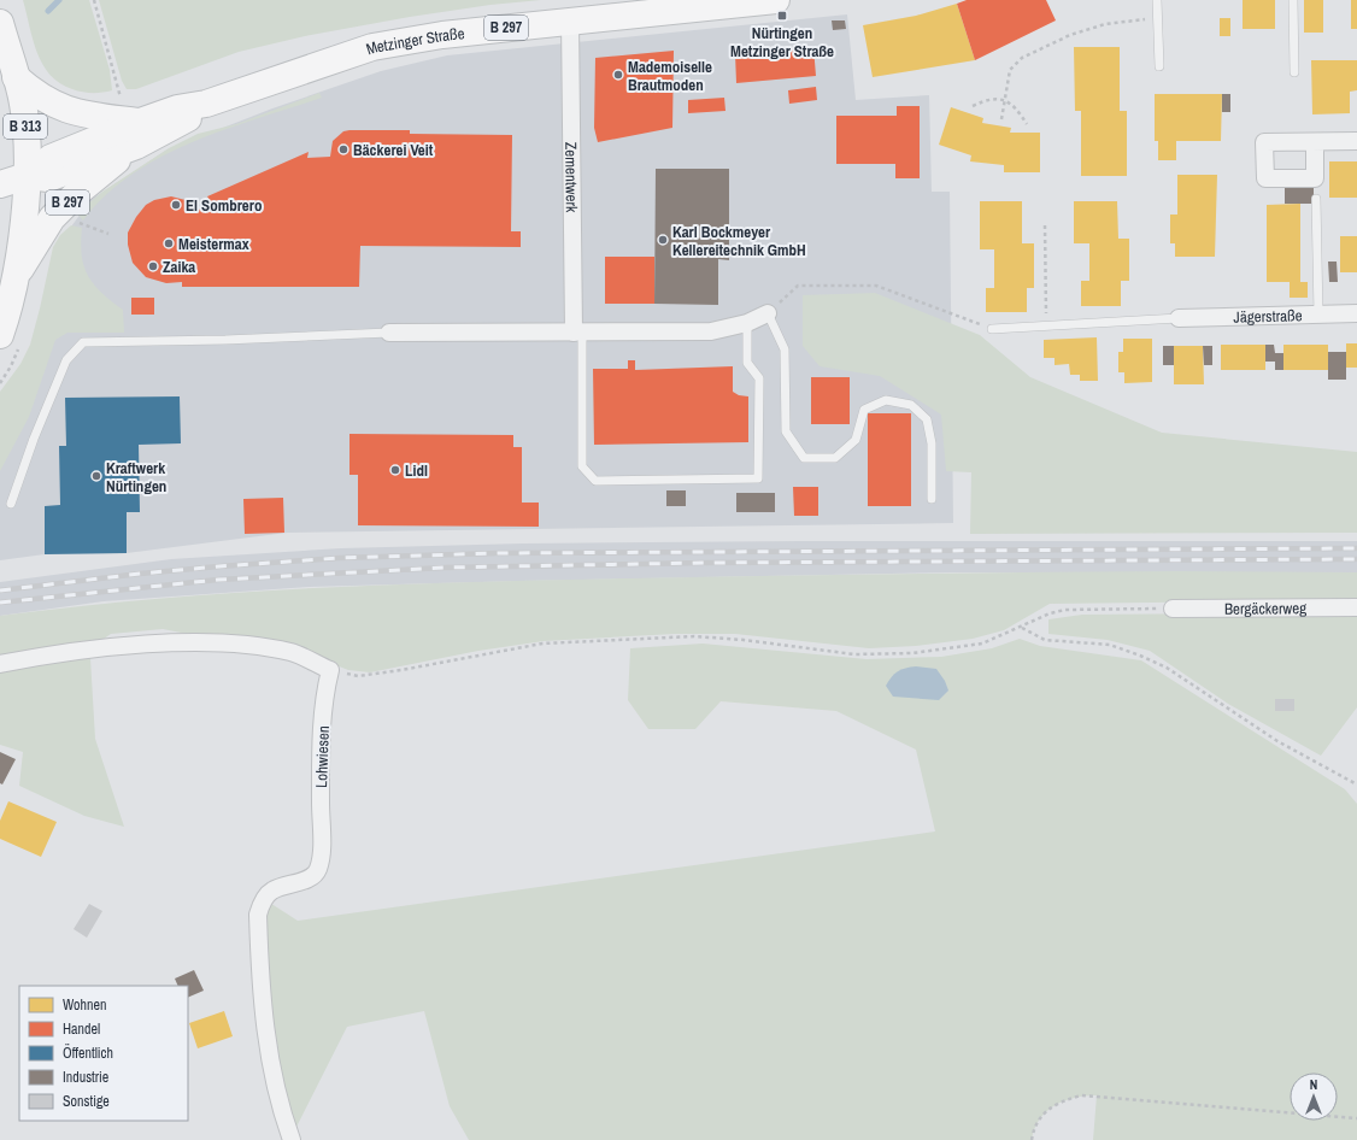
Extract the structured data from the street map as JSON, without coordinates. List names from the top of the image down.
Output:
{
  "streets": {
    "main road": ["B 297", "Metzinger Straße", "B 313"],
    "street": [
      "Zementwerk",
      "Jägerstraße",
      "Bergäckerweg",
      "Lohwiesen"
    ]
  },
  "crossings": [
    ["B 297", "Metzinger Straße"],
    ["B 297", "B 313"],
    ["Metzinger Straße", "B 313"],
    ["Metzinger Straße", "Zementwerk"]
  ],
  "places": {
    "transit": ["Nürtingen Metzinger Straße"],
    "other": [
      "Mademoiselle Brautmoden",
      "Bäckerei Veit",
      "El Sombrero",
      "Karl Bockmeyer Kellereitechnik GmbH",
      "Meistermax",
      "Zaika",
      "Lidl",
      "Kraftwerk Nürtingen"
    ]
  },
  "legend": [
    "Wohnen",
    "Handel",
    "Öffentlich",
    "Industrie",
    "Sonstige"
  ],
  "north": "top"
}
